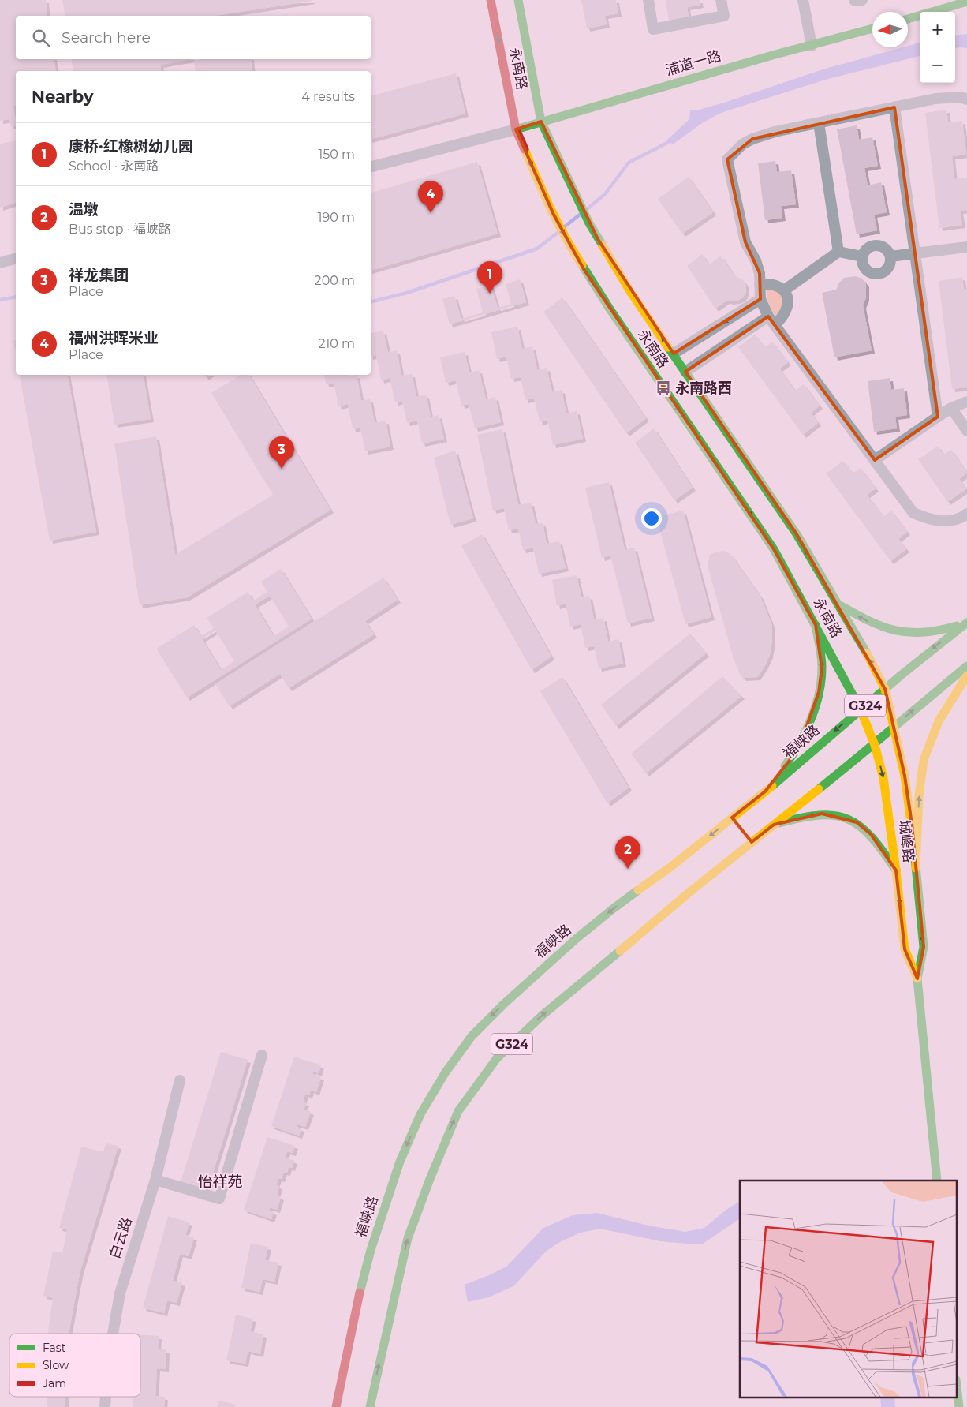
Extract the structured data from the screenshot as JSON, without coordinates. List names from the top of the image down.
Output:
{
  "streets": {
    "main road": [
      "浦道一路",
      "永南路",
      "G324",
      "福峡路",
      "城峰路"
    ],
    "street": ["白云路"]
  },
  "crossings": [
    ["浦道一路", "永南路"],
    ["浦道一路", "城峰路"],
    ["永南路", "福峡路"],
    ["永南路", "城峰路"],
    ["G324", "城峰路"],
    ["福峡路", "城峰路"]
  ],
  "one_way": ["永南路"],
  "districts": ["怡祥苑"],
  "places": {
    "bus stop": ["永南路西"]
  },
  "legend": ["Fast", "Slow", "Jam"],
  "north": "left",
  "page": {
    "map_buttons": ["+", "−"],
    "search": "Search here",
    "heading": ["Nearby", "4 results"],
    "list": [
      {
        "mark": "1",
        "name": "康桥·红橡树幼儿园",
        "note": "School · 永南路",
        "value": "150 m"
      },
      {
        "mark": "2",
        "name": "温墩",
        "note": "Bus stop · 福峡路",
        "value": "190 m"
      },
      {
        "mark": "3",
        "name": "祥龙集团",
        "note": "Place",
        "value": "200 m"
      },
      {
        "mark": "4",
        "name": "福州洪晖米业",
        "note": "Place",
        "value": "210 m"
      }
    ],
    "pins": [
      "4",
      "1",
      "3",
      "2"
    ]
  }
}
